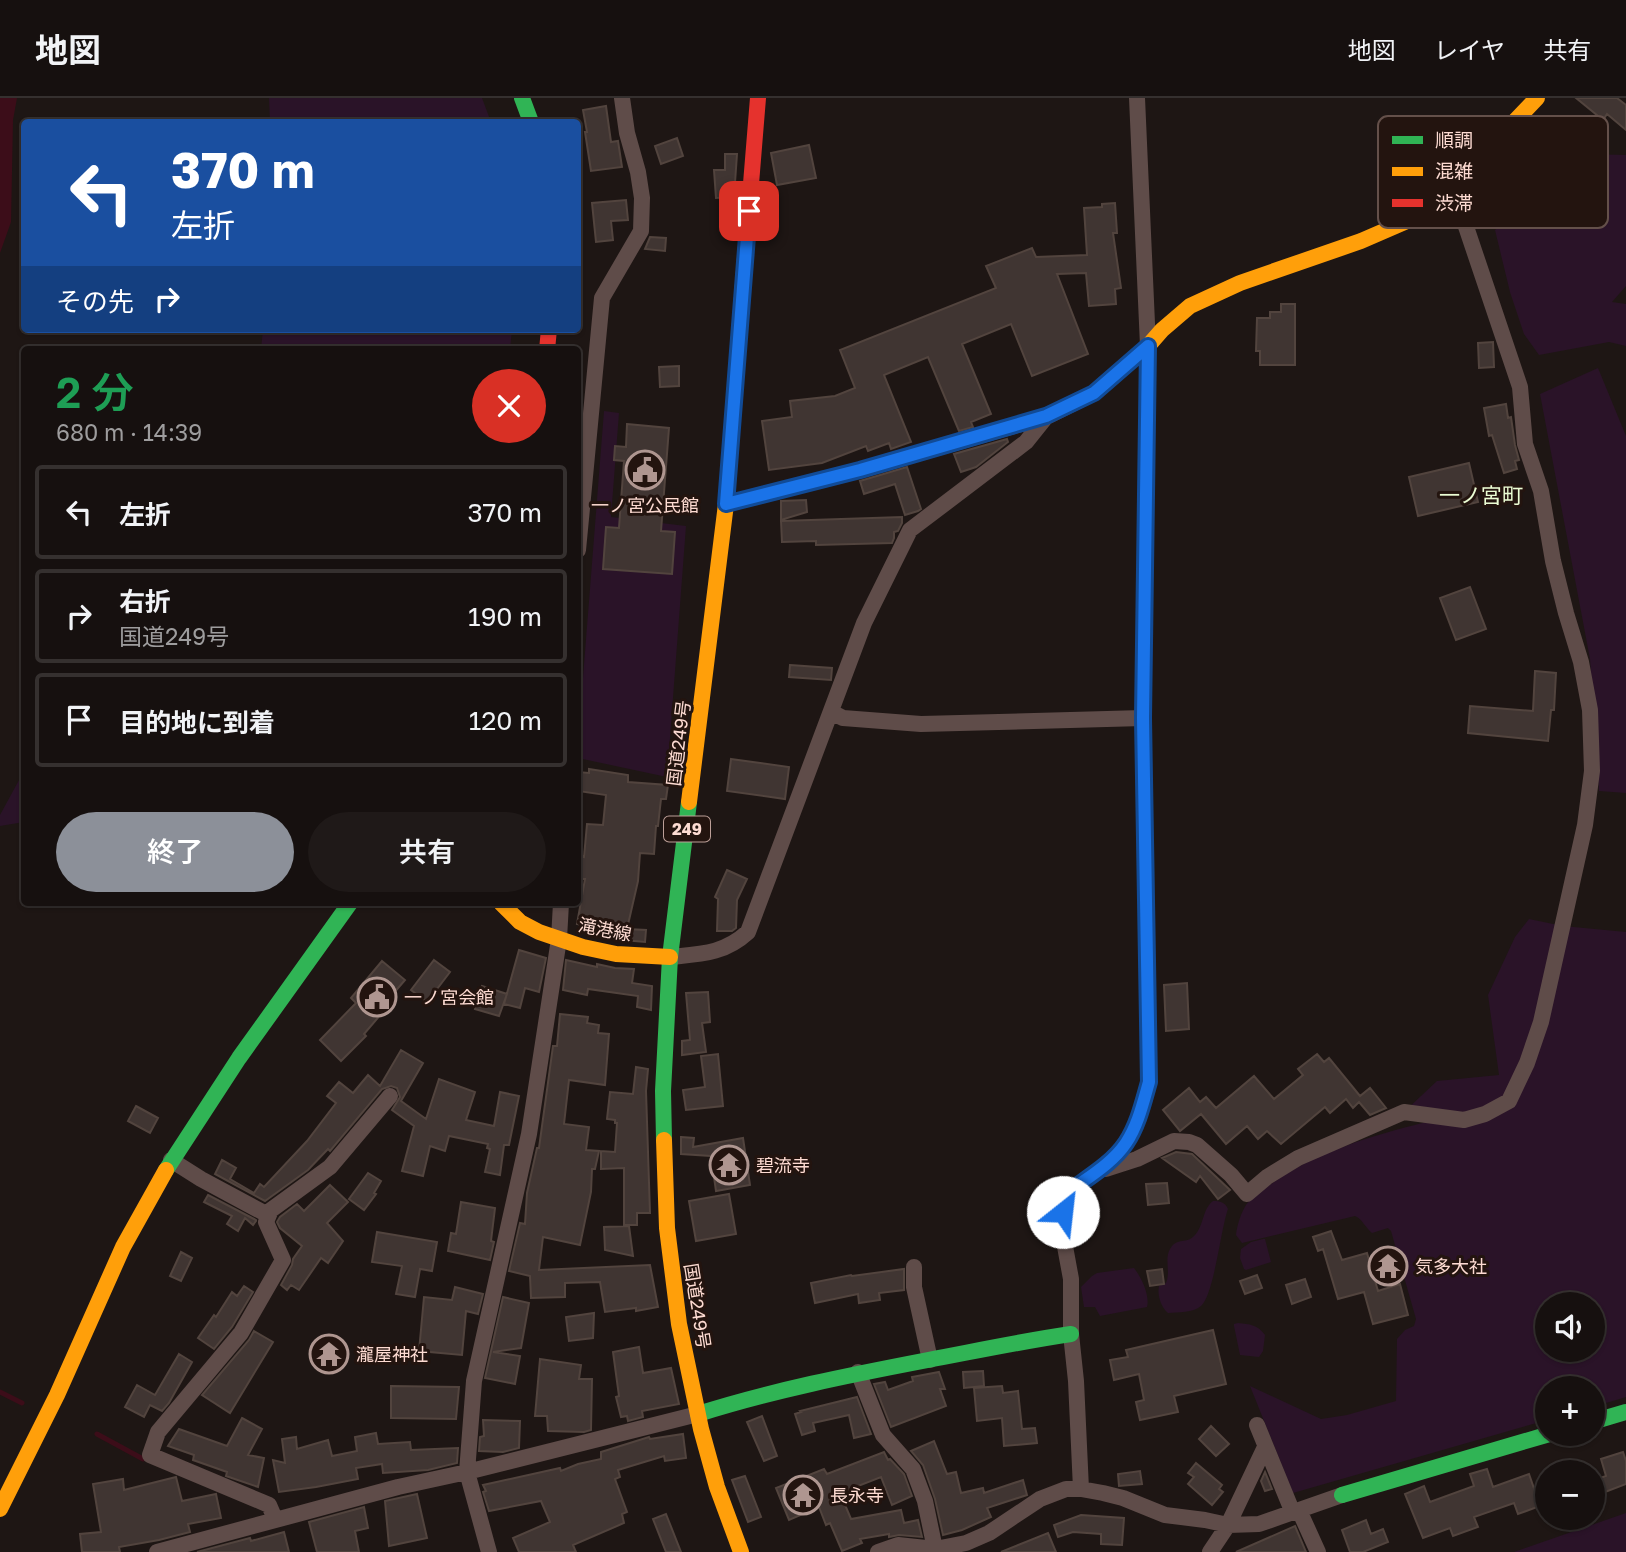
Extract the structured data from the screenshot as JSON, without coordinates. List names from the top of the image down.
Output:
{
  "streets": {
    "main road": ["国道249号", "249", "滝港線"]
  },
  "crossings": [
    ["国道249号", "滝港線"]
  ],
  "districts": ["一ノ宮町"],
  "places": {
    "public building": ["一ノ宮公民館", "一ノ宮会館"],
    "temple": [
      "碧流寺",
      "気多大社",
      "瀧屋神社",
      "長永寺"
    ]
  },
  "legend": ["順調", "混雑", "渋滞"],
  "page": {
    "header": "地図",
    "nav": ["地図", "レイヤ", "共有"],
    "turn": ["370 m", "左折"],
    "then": "その先",
    "heading": ["2 分", "680 m · 14:39"],
    "list": [
      {
        "name": "左折",
        "value": "370 m"
      },
      {
        "name": "右折",
        "note": "国道249号",
        "value": "190 m"
      },
      {
        "name": "目的地に到着",
        "value": "120 m"
      }
    ],
    "buttons": ["終了", "共有"],
    "map_buttons": ["+", "−"]
  }
}
